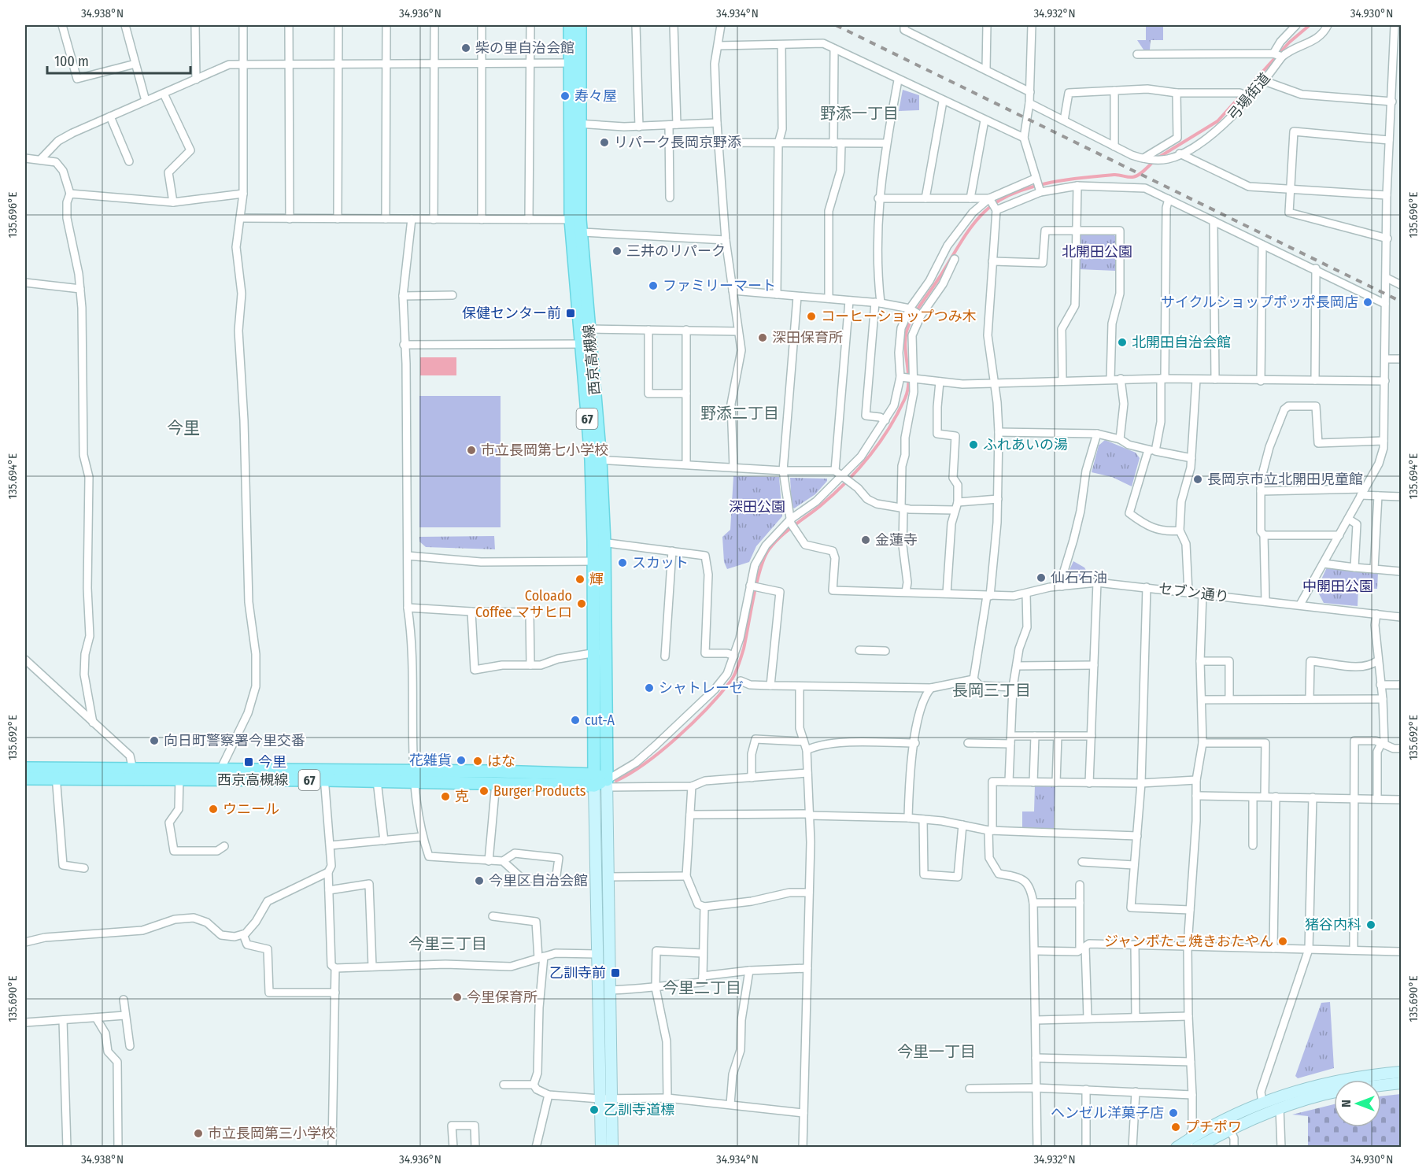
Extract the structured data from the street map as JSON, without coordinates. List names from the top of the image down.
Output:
{
  "streets": {
    "main road": ["西京高槻線", "67"],
    "street": ["弓場街道", "セブン通り"]
  },
  "districts": [
    "野添一丁目",
    "野添二丁目",
    "今里",
    "長岡三丁目",
    "今里三丁目",
    "今里二丁目",
    "今里一丁目"
  ],
  "parks": ["北開田公園", "深田公園", "中開田公園"],
  "places": {
    "other": [
      "柴の里自治会館",
      "寿々屋",
      "リパーク長岡京野添",
      "三井のリパーク",
      "ファミリーマート",
      "サイクルショップポッポ長岡店",
      "コーヒーショップつみ木",
      "深田保育所",
      "北開田自治会館",
      "ふれあいの湯",
      "市立長岡第七小学校",
      "長岡京市立北開田児童館",
      "金蓮寺",
      "スカット",
      "仙石石油",
      "輝",
      "Coloado Coffee マサヒロ",
      "シャトレーゼ",
      "cut-A",
      "向日町警察署今里交番",
      "花雑貨",
      "はな",
      "Burger Products",
      "克",
      "ウニール",
      "今里区自治会館",
      "猪谷内科",
      "ジャンボたこ焼きおたやん",
      "今里保育所",
      "乙訓寺道標",
      "ヘンゼル洋菓子店",
      "プチポワ",
      "市立長岡第三小学校"
    ],
    "transit": ["保健センター前", "今里", "乙訓寺前"]
  },
  "scale_bar": "100 m",
  "north": "left",
  "coordinates": [
    "34.938°N",
    "34.936°N",
    "34.934°N",
    "34.932°N",
    "34.930°N",
    "135.696°E",
    "135.694°E",
    "135.692°E",
    "135.690°E"
  ]
}
